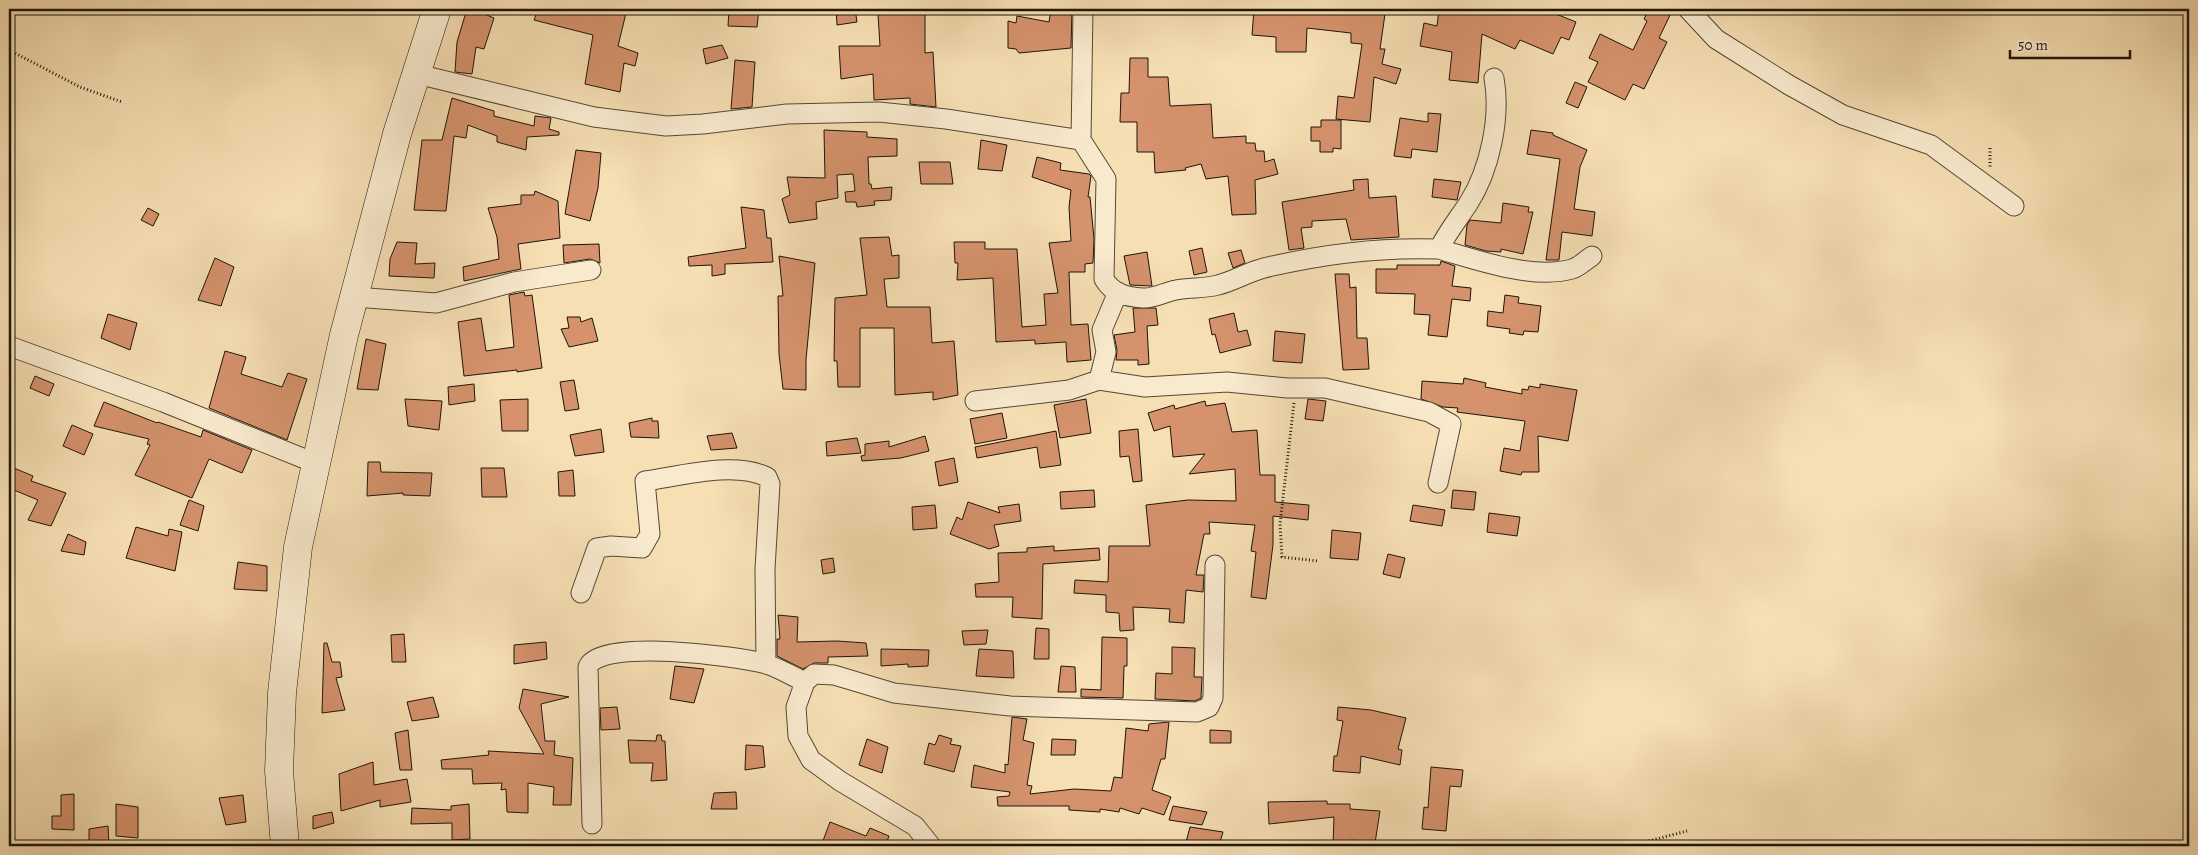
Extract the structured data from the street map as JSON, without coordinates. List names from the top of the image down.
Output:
{
  "scale_bar": "50 m"
}
